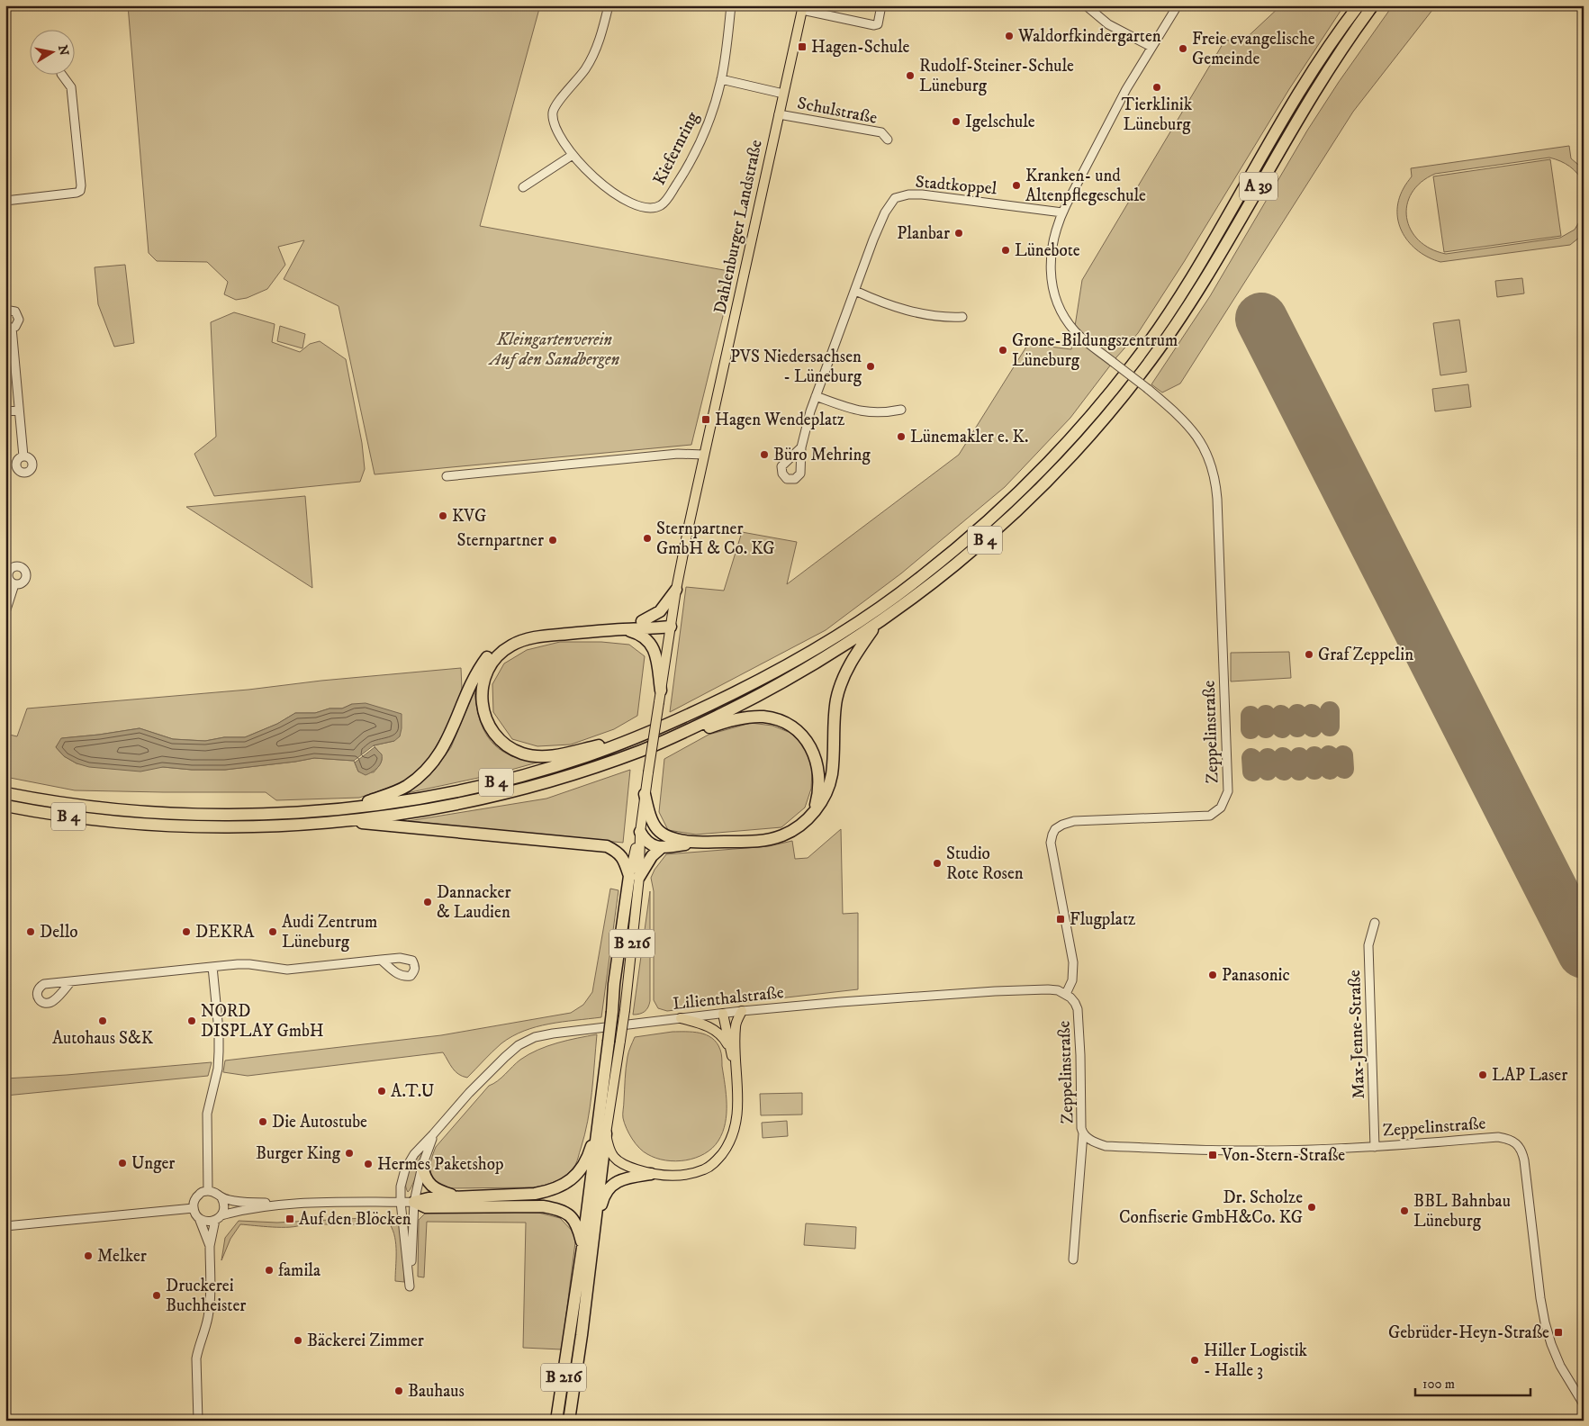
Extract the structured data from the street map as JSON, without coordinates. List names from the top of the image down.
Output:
{
  "streets": {
    "highway": ["A 39", "B 4", "B 216"],
    "main road": ["Dahlenburger Landstraße"],
    "street": [
      "Schulstraße",
      "Kiefernring",
      "Stadtkoppel",
      "Zeppelinstraße",
      "Lilienthalstraße",
      "Max-Jenne-Straße"
    ]
  },
  "crossings": [
    ["Schulstraße", "Dahlenburger Landstraße"],
    ["Stadtkoppel", "Zeppelinstraße"],
    ["A 39", "B 4"],
    ["Dahlenburger Landstraße", "B 216"],
    ["Zeppelinstraße", "Lilienthalstraße"],
    ["Zeppelinstraße", "Max-Jenne-Straße"]
  ],
  "parks": ["Kleingartenverein Auf den Sandbergen"],
  "places": {
    "other": [
      "Waldorfkindergarten",
      "Freie evangelische Gemeinde",
      "Rudolf-Steiner-Schule Lüneburg",
      "Tierklinik Lüneburg",
      "Igelschule",
      "Kranken- und Altenpflegeschule",
      "Planbar",
      "Lünebote",
      "Grone-Bildungszentrum Lüneburg",
      "PVS Niedersachsen - Lüneburg",
      "Lünemakler e. K.",
      "Büro Mehring",
      "KVG",
      "Sternpartner GmbH & Co. KG",
      "Sternpartner",
      "Graf Zeppelin",
      "Studio Rote Rosen",
      "Dannacker & Laudien",
      "Dello",
      "DEKRA",
      "Audi Zentrum Lüneburg",
      "Panasonic",
      "Autohaus S&K",
      "NORD DISPLAY GmbH",
      "LAP Laser",
      "A.T.U",
      "Die Autostube",
      "Burger King",
      "Unger",
      "Hermes Paketshop",
      "Dr. Scholze Confiserie GmbH&Co. KG",
      "BBL Bahnbau Lüneburg",
      "Melker",
      "famila",
      "Druckerei Buchheister",
      "Bäckerei Zimmer",
      "Hiller Logistik - Halle 3",
      "Bauhaus"
    ],
    "transit": [
      "Hagen-Schule",
      "Hagen Wendeplatz",
      "Flugplatz",
      "Von-Stern-Straße",
      "Auf den Blöcken",
      "Gebrüder-Heyn-Straße"
    ]
  },
  "scale_bar": "100 m",
  "north": "right"
}
